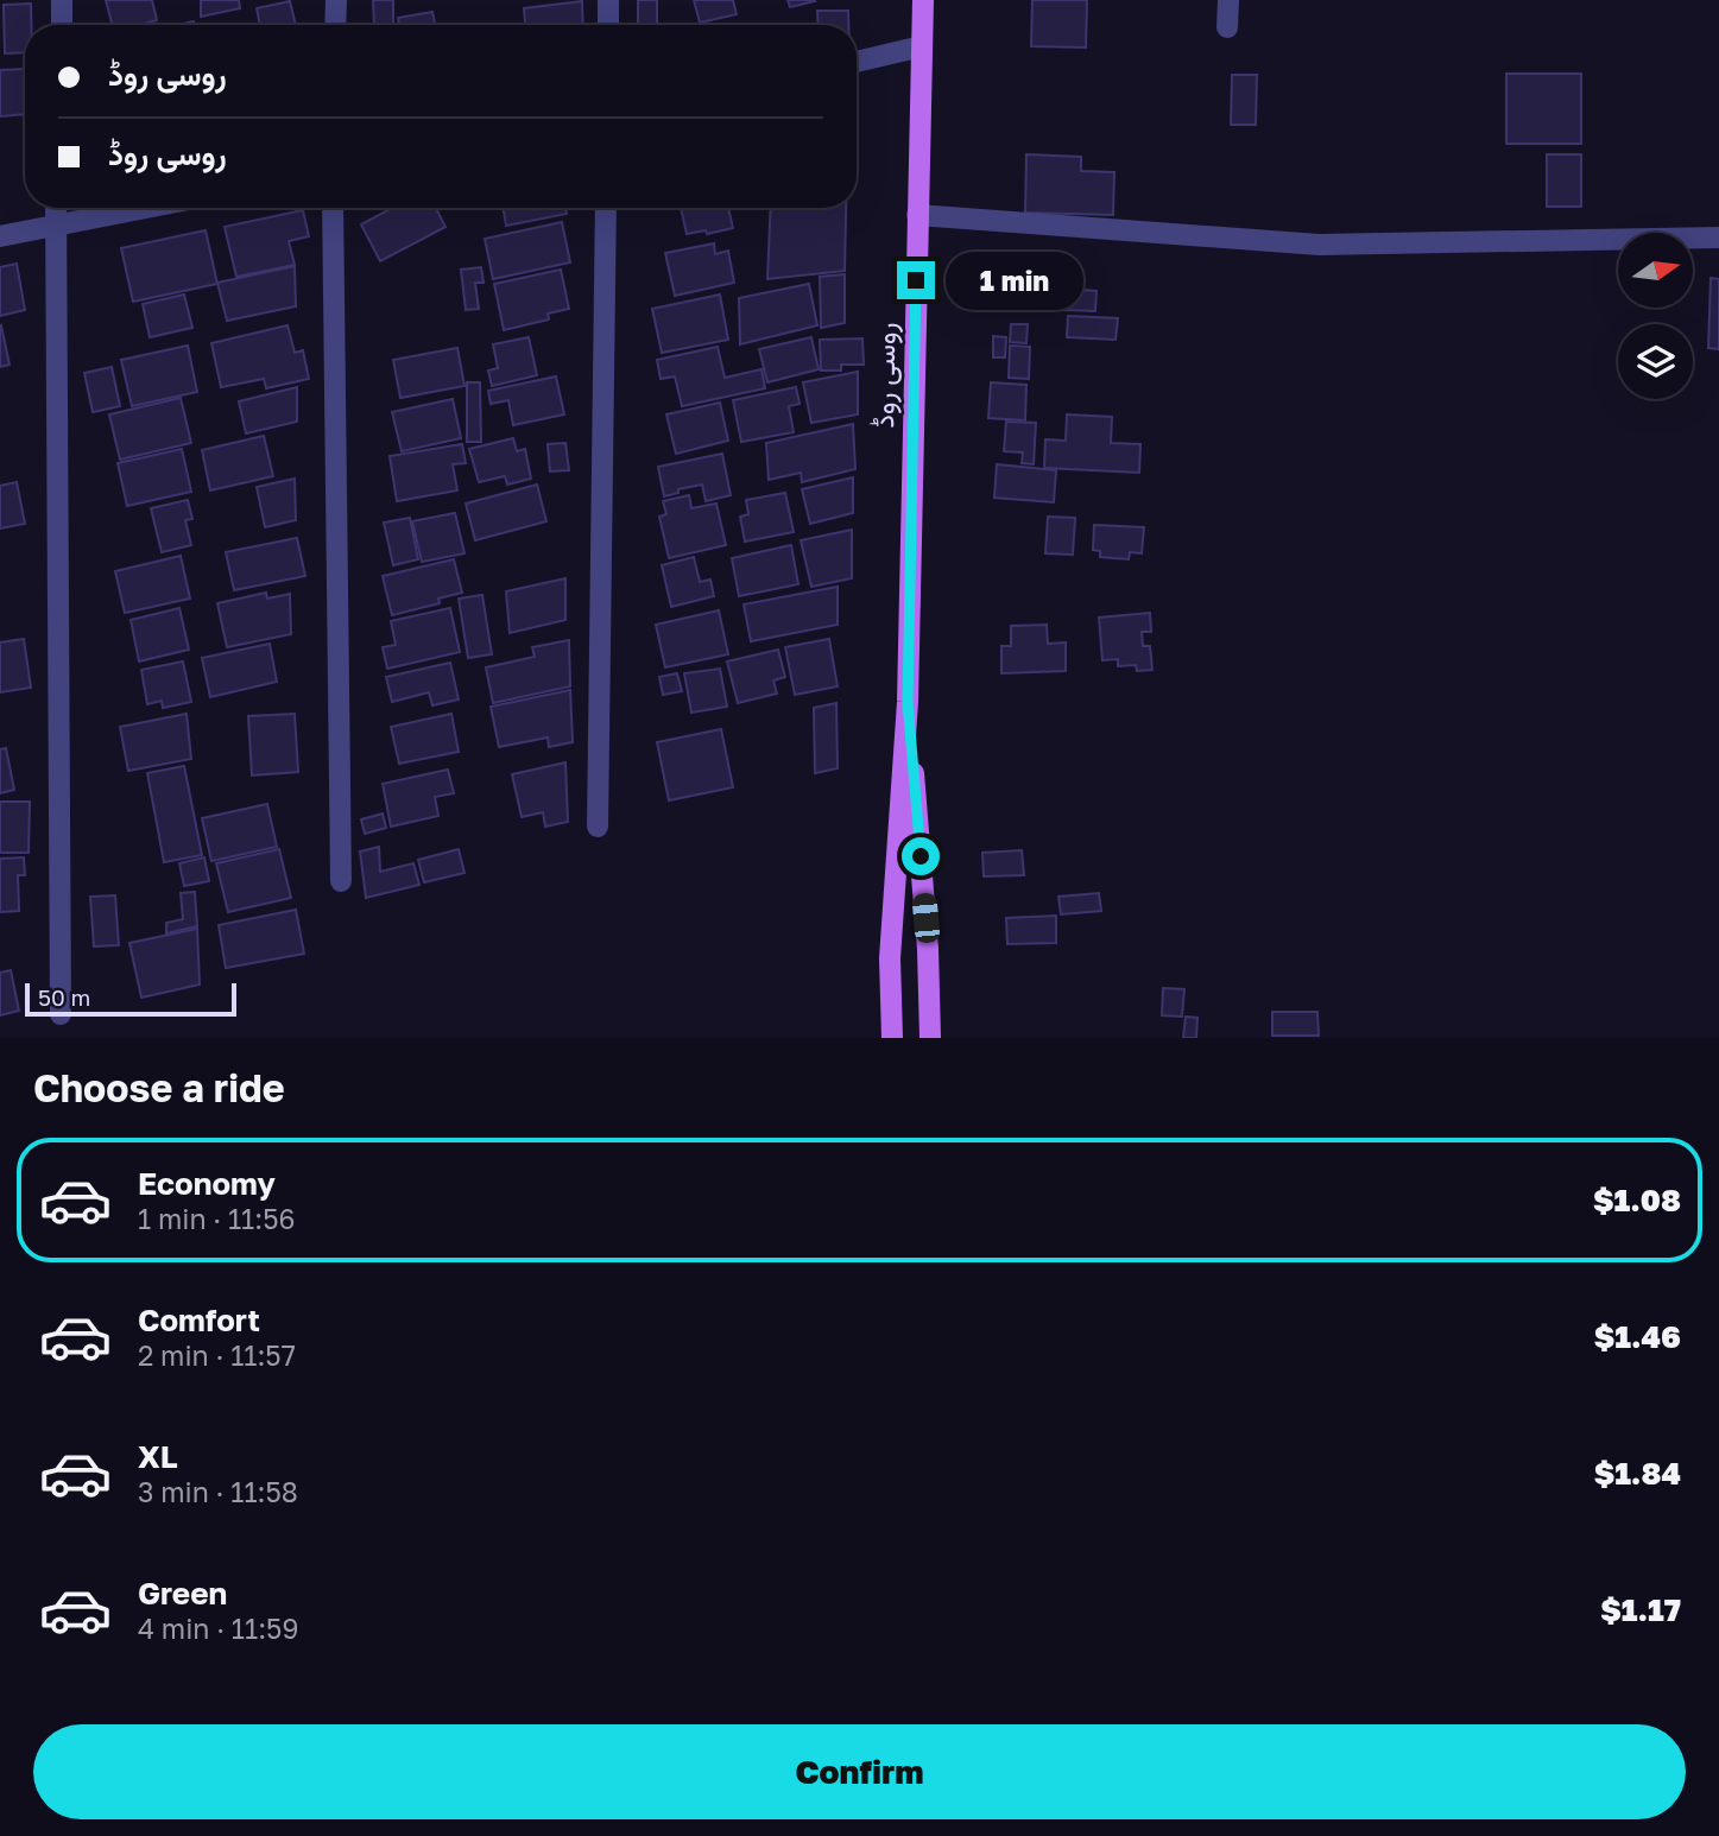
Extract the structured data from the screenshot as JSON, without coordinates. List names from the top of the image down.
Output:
{
  "streets": {
    "main road": ["روسی روڈ"]
  },
  "scale_bar": "50 m",
  "north": "right",
  "page": {
    "banner": ["روسی روڈ", "روسی روڈ"],
    "bubble": "1 min",
    "scale": "50 m",
    "heading": "Choose a ride",
    "list": [
      {
        "name": "Economy",
        "note": "1 min · 11:56",
        "value": "$1.08"
      },
      {
        "name": "Comfort",
        "note": "2 min · 11:57",
        "value": "$1.46"
      },
      {
        "name": "XL",
        "note": "3 min · 11:58",
        "value": "$1.84"
      },
      {
        "name": "Green",
        "note": "4 min · 11:59",
        "value": "$1.17"
      }
    ],
    "buttons": "Confirm"
  }
}
